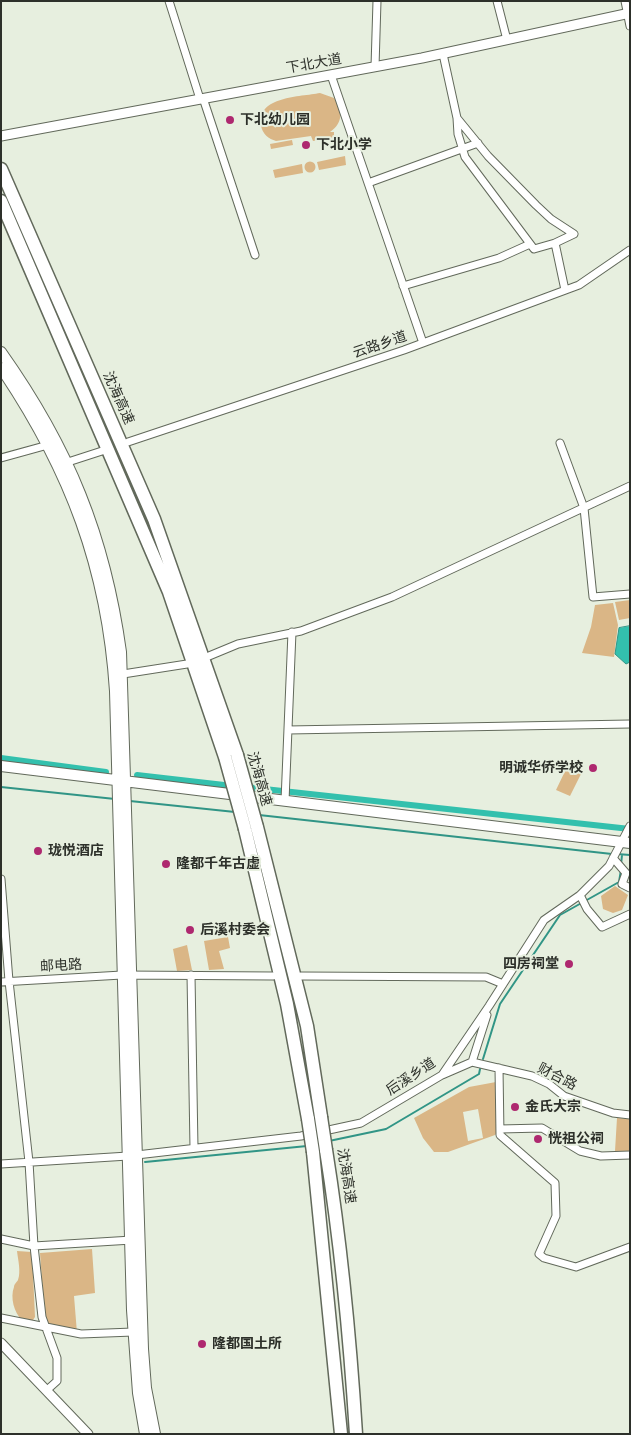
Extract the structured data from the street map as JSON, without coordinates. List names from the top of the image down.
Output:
{
  "streets": {
    "highway": ["沈海高速"],
    "street": [
      "下北大道",
      "云路乡道",
      "邮电路",
      "后溪乡道",
      "财合路"
    ]
  },
  "places": [
    "下北幼儿园",
    "下北小学",
    "明诚华侨学校",
    "珑悦酒店",
    "隆都千年古虚",
    "后溪村委会",
    "四房祠堂",
    "金氏大宗",
    "恍祖公祠",
    "隆都国土所"
  ]
}
